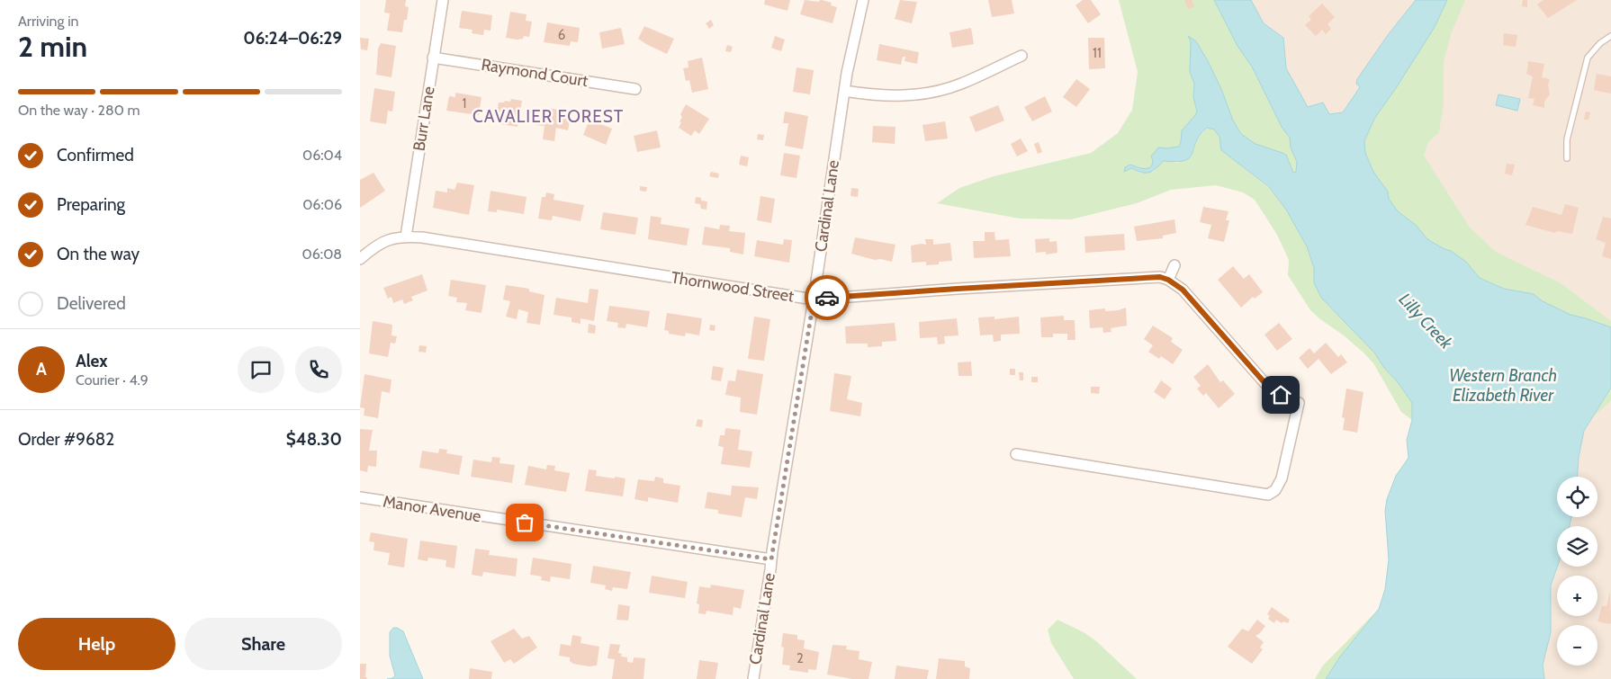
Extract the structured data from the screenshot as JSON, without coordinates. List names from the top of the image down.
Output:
{
  "streets": {
    "street": [
      "Raymond Court",
      "Burr Lane",
      "Cardinal Lane",
      "Thornwood Street",
      "Manor Avenue"
    ]
  },
  "crossings": [
    ["Raymond Court", "Burr Lane"],
    ["Burr Lane", "Thornwood Street"],
    ["Cardinal Lane", "Thornwood Street"],
    ["Cardinal Lane", "Manor Avenue"]
  ],
  "districts": ["CAVALIER FOREST"],
  "water": ["Lilly Creek", "Western Branch Elizabeth River"],
  "house_numbers": [
    "6",
    "11",
    "1",
    "2"
  ],
  "page": {
    "heading": ["2 min", "Arriving in", "06:24–06:29"],
    "panel": [
      "Alex",
      "Courier · 4.9",
      "Order #9682",
      "$48.30"
    ],
    "bar": "On the way · 280 m",
    "list": [
      ["Confirmed", "06:04"],
      ["Preparing", "06:06"],
      ["On the way", "06:08"],
      "Delivered"
    ],
    "round": "A",
    "map_buttons": ["+", "−"],
    "buttons": ["Help", "Share"]
  }
}
